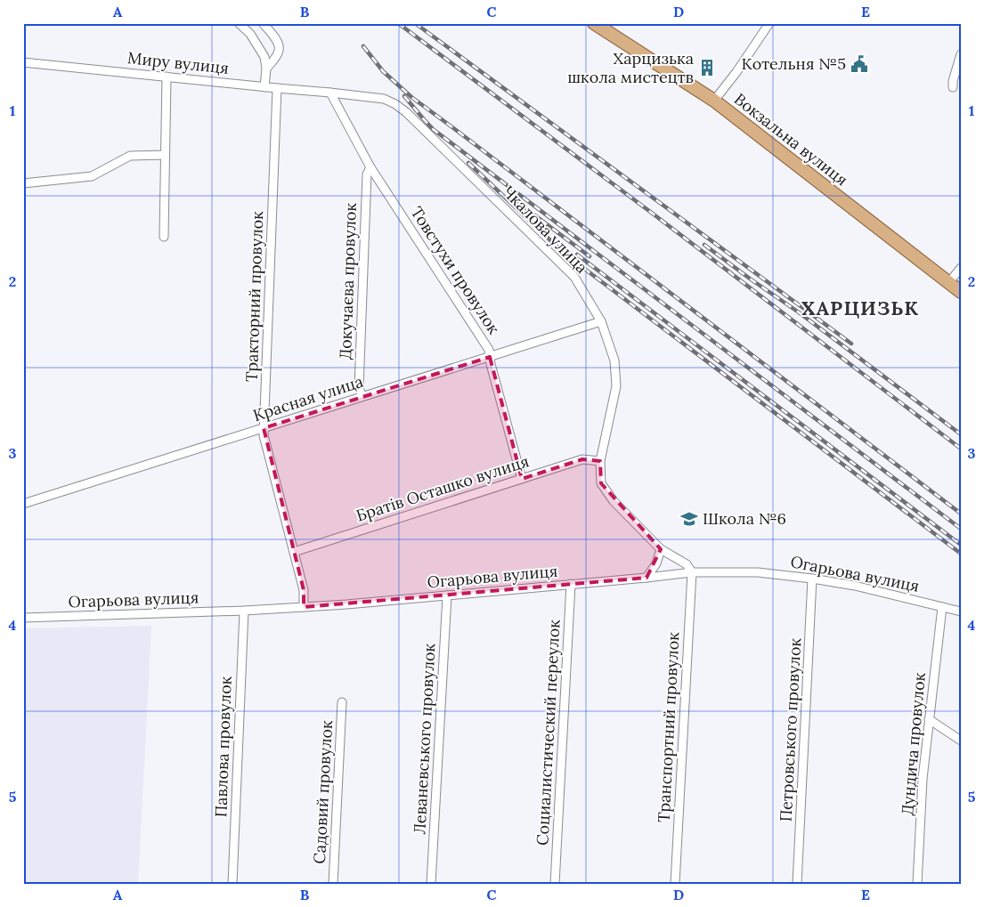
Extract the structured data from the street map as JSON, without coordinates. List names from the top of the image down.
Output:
{
  "streets": {
    "main road": ["Вокзальна вулиця"],
    "street": [
      "Миру вулиця",
      "Чкалова улица",
      "Товстухи провулок",
      "Докучаєва провулок",
      "Тракторний провулок",
      "Красная улица",
      "Братів Осташко вулиця",
      "Огарьова вулиця",
      "Транспортний провулок",
      "Петровського провулок",
      "Социалистический переулок",
      "Леваневського провулок",
      "Дундича провулок",
      "Павлова провулок",
      "Садовий провулок"
    ]
  },
  "crossings": [
    ["Миру вулиця", "Чкалова улица"],
    ["Миру вулиця", "Товстухи провулок"],
    ["Миру вулиця", "Тракторний провулок"],
    ["Чкалова улица", "Товстухи провулок"],
    ["Чкалова улица", "Красная улица"],
    ["Чкалова улица", "Братів Осташко вулиця"],
    ["Чкалова улица", "Огарьова вулиця"],
    ["Чкалова улица", "Транспортний провулок"],
    ["Товстухи провулок", "Докучаєва провулок"],
    ["Товстухи провулок", "Красная улица"],
    ["Товстухи провулок", "Братів Осташко вулиця"],
    ["Докучаєва провулок", "Красная улица"],
    ["Тракторний провулок", "Красная улица"],
    ["Тракторний провулок", "Братів Осташко вулиця"],
    ["Тракторний провулок", "Огарьова вулиця"],
    ["Огарьова вулиця", "Транспортний провулок"],
    ["Огарьова вулиця", "Петровського провулок"],
    ["Огарьова вулиця", "Социалистический переулок"],
    ["Огарьова вулиця", "Леваневського провулок"],
    ["Огарьова вулиця", "Дундича провулок"],
    ["Огарьова вулиця", "Павлова провулок"]
  ],
  "districts": ["ХАРЦИЗЬК"],
  "places": {
    "public building": ["Котельня №5"],
    "building": ["Харцизька школа мистецтв"],
    "school or university": ["Школа №6"]
  },
  "grid": {
    "columns": [
      "A",
      "B",
      "C",
      "D",
      "E"
    ],
    "rows": [
      "1",
      "2",
      "3",
      "4",
      "5"
    ]
  }
}
